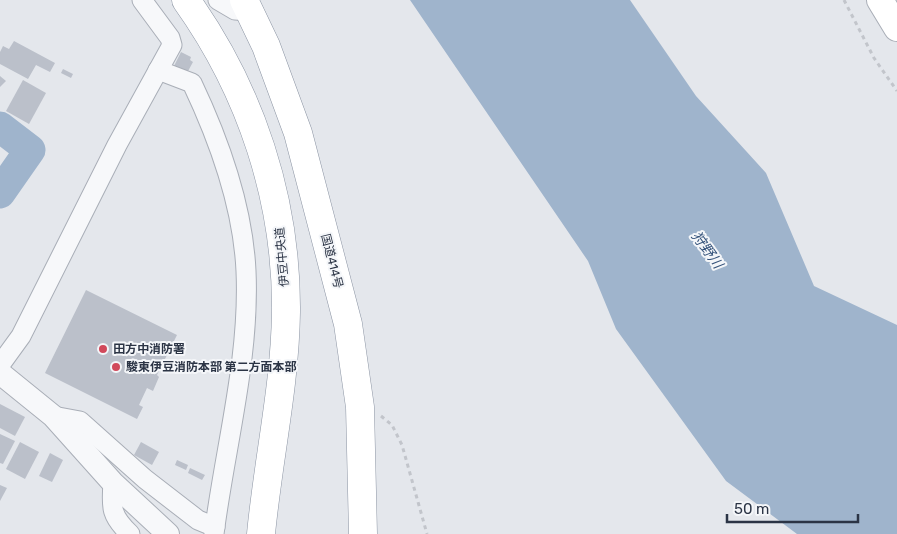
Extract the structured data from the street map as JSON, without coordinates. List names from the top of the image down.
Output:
{
  "streets": {
    "highway": ["伊豆中央道", "国道414号"]
  },
  "water": ["狩野川"],
  "places": ["田方中消防署", "駿東伊豆消防本部 第二方面本部"],
  "scale_bar": "50 m"
}
